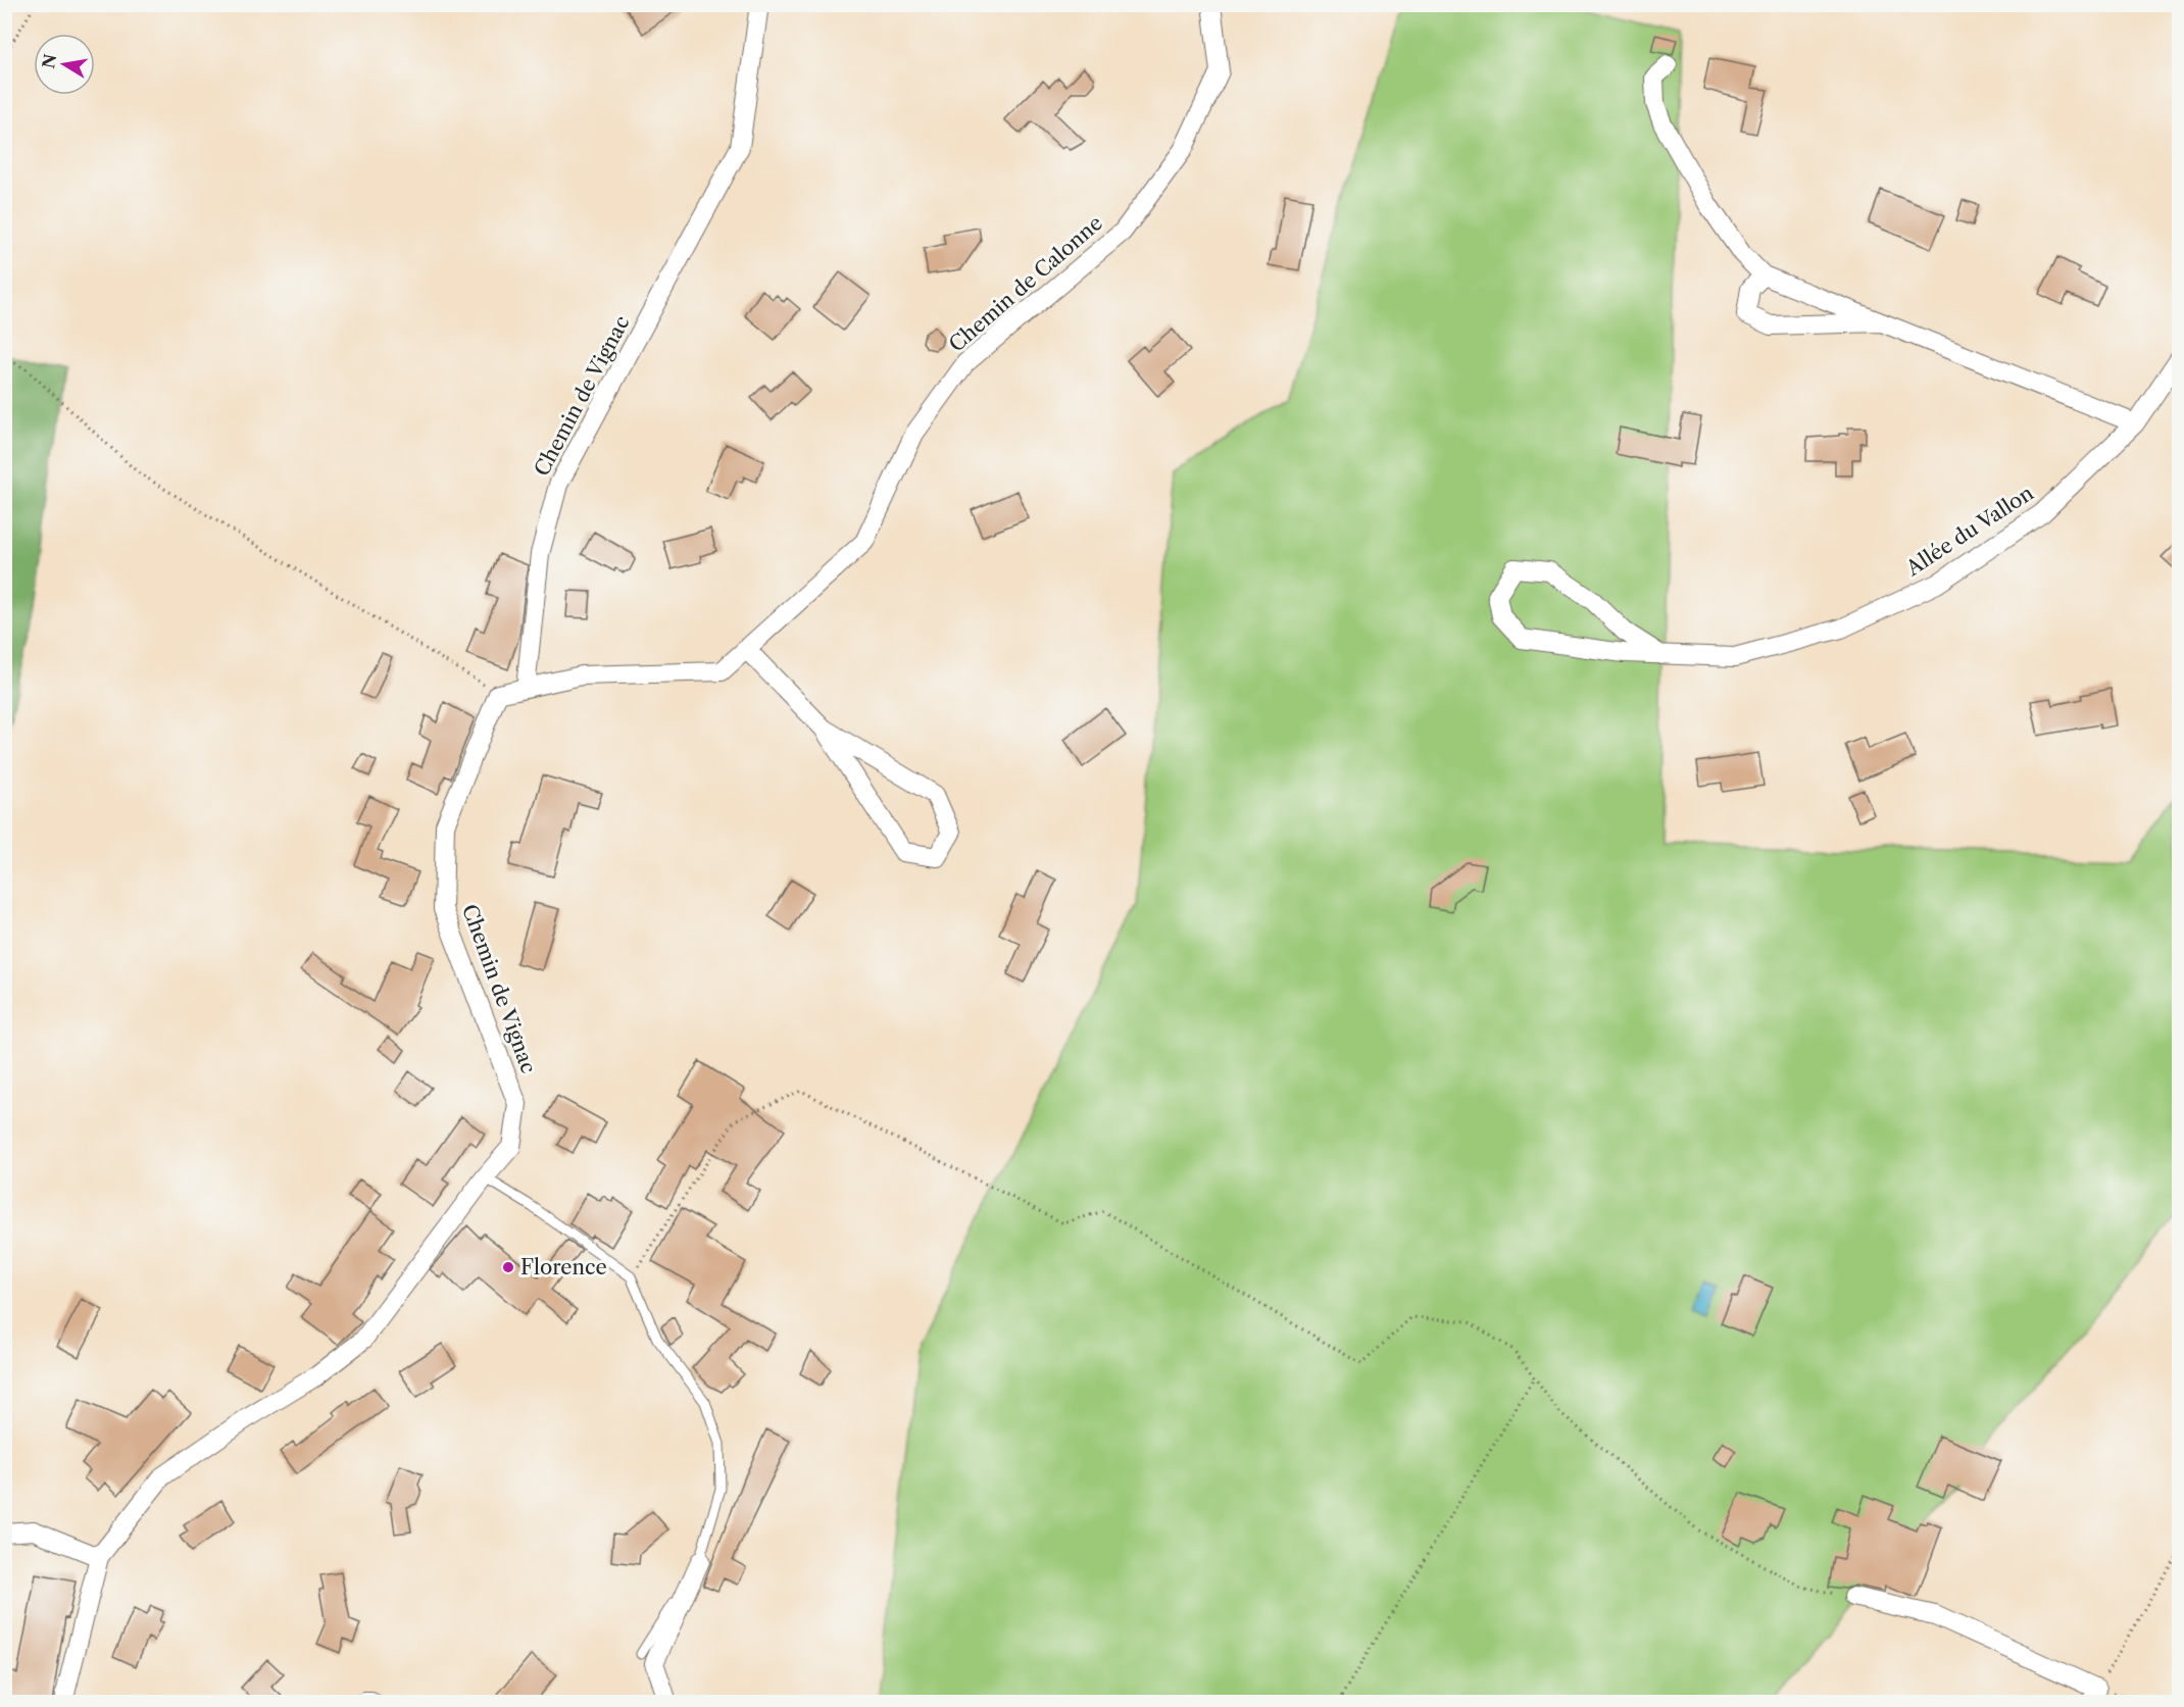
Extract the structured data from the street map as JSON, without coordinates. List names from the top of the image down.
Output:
{
  "streets": {
    "street": ["Chemin de Calonne", "Chemin de Vignac", "Allée du Vallon"]
  },
  "crossings": [
    ["Chemin de Calonne", "Chemin de Vignac"]
  ],
  "places": ["Florence"],
  "north": "left"
}
